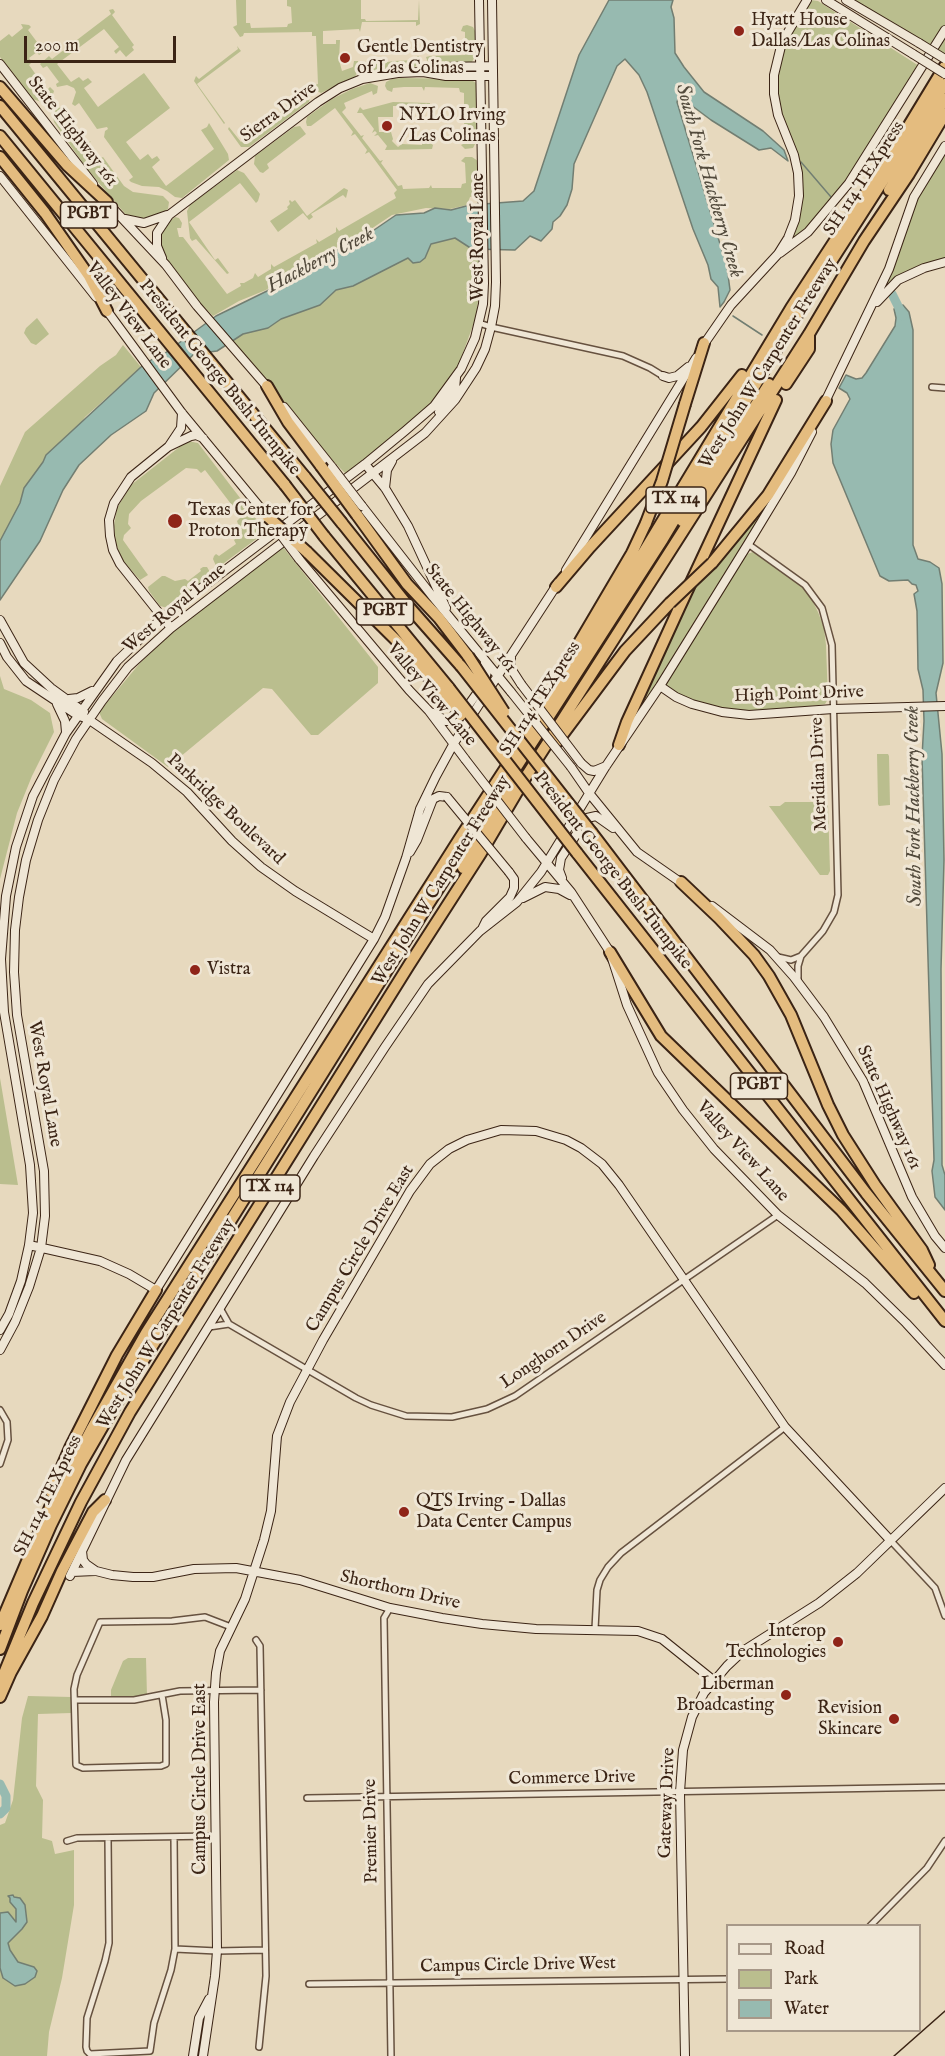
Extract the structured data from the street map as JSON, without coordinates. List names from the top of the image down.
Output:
{
  "streets": {
    "highway": [
      "SH 114 TEXpress",
      "PGBT",
      "West John W Carpenter Freeway",
      "President George Bush Turnpike",
      "TX 114"
    ],
    "main road": [
      "Sierra Drive",
      "State Highway 161",
      "West Royal Lane",
      "Valley View Lane",
      "High Point Drive",
      "Parkridge Boulevard",
      "Campus Circle Drive East",
      "Shorthorn Drive",
      "Gateway Drive"
    ],
    "street": [
      "Meridian Drive",
      "Longhorn Drive",
      "Commerce Drive",
      "Premier Drive",
      "Campus Circle Drive West"
    ]
  },
  "crossings": [
    ["Sierra Drive", "West Royal Lane"],
    ["State Highway 161", "West John W Carpenter Freeway"],
    ["SH 114 TEXpress", "West John W Carpenter Freeway"],
    ["West Royal Lane", "Parkridge Boulevard"],
    ["Valley View Lane", "West John W Carpenter Freeway"],
    ["Valley View Lane", "Longhorn Drive"],
    ["West John W Carpenter Freeway", "High Point Drive"],
    ["West John W Carpenter Freeway", "Meridian Drive"],
    ["West John W Carpenter Freeway", "Parkridge Boulevard"],
    ["West John W Carpenter Freeway", "Shorthorn Drive"],
    ["High Point Drive", "Meridian Drive"],
    ["Campus Circle Drive East", "Longhorn Drive"],
    ["Campus Circle Drive East", "Shorthorn Drive"],
    ["Campus Circle Drive East", "Gateway Drive"],
    ["Shorthorn Drive", "Gateway Drive"],
    ["Shorthorn Drive", "Premier Drive"],
    ["Commerce Drive", "Gateway Drive"],
    ["Commerce Drive", "Premier Drive"],
    ["Gateway Drive", "Campus Circle Drive West"],
    ["Premier Drive", "Campus Circle Drive West"]
  ],
  "water": ["South Fork Hackberry Creek", "Hackberry Creek"],
  "places": [
    "Hyatt House Dallas/Las Colinas",
    "Gentle Dentistry of Las Colinas",
    "NYLO Irving / Las Colinas",
    "Texas Center for Proton Therapy",
    "Vistra",
    "QTS Irving - Dallas Data Center Campus",
    "Interop Technologies",
    "Liberman Broadcasting",
    "Revision Skincare"
  ],
  "legend": ["Road", "Park", "Water"],
  "scale_bar": "200 m"
}
